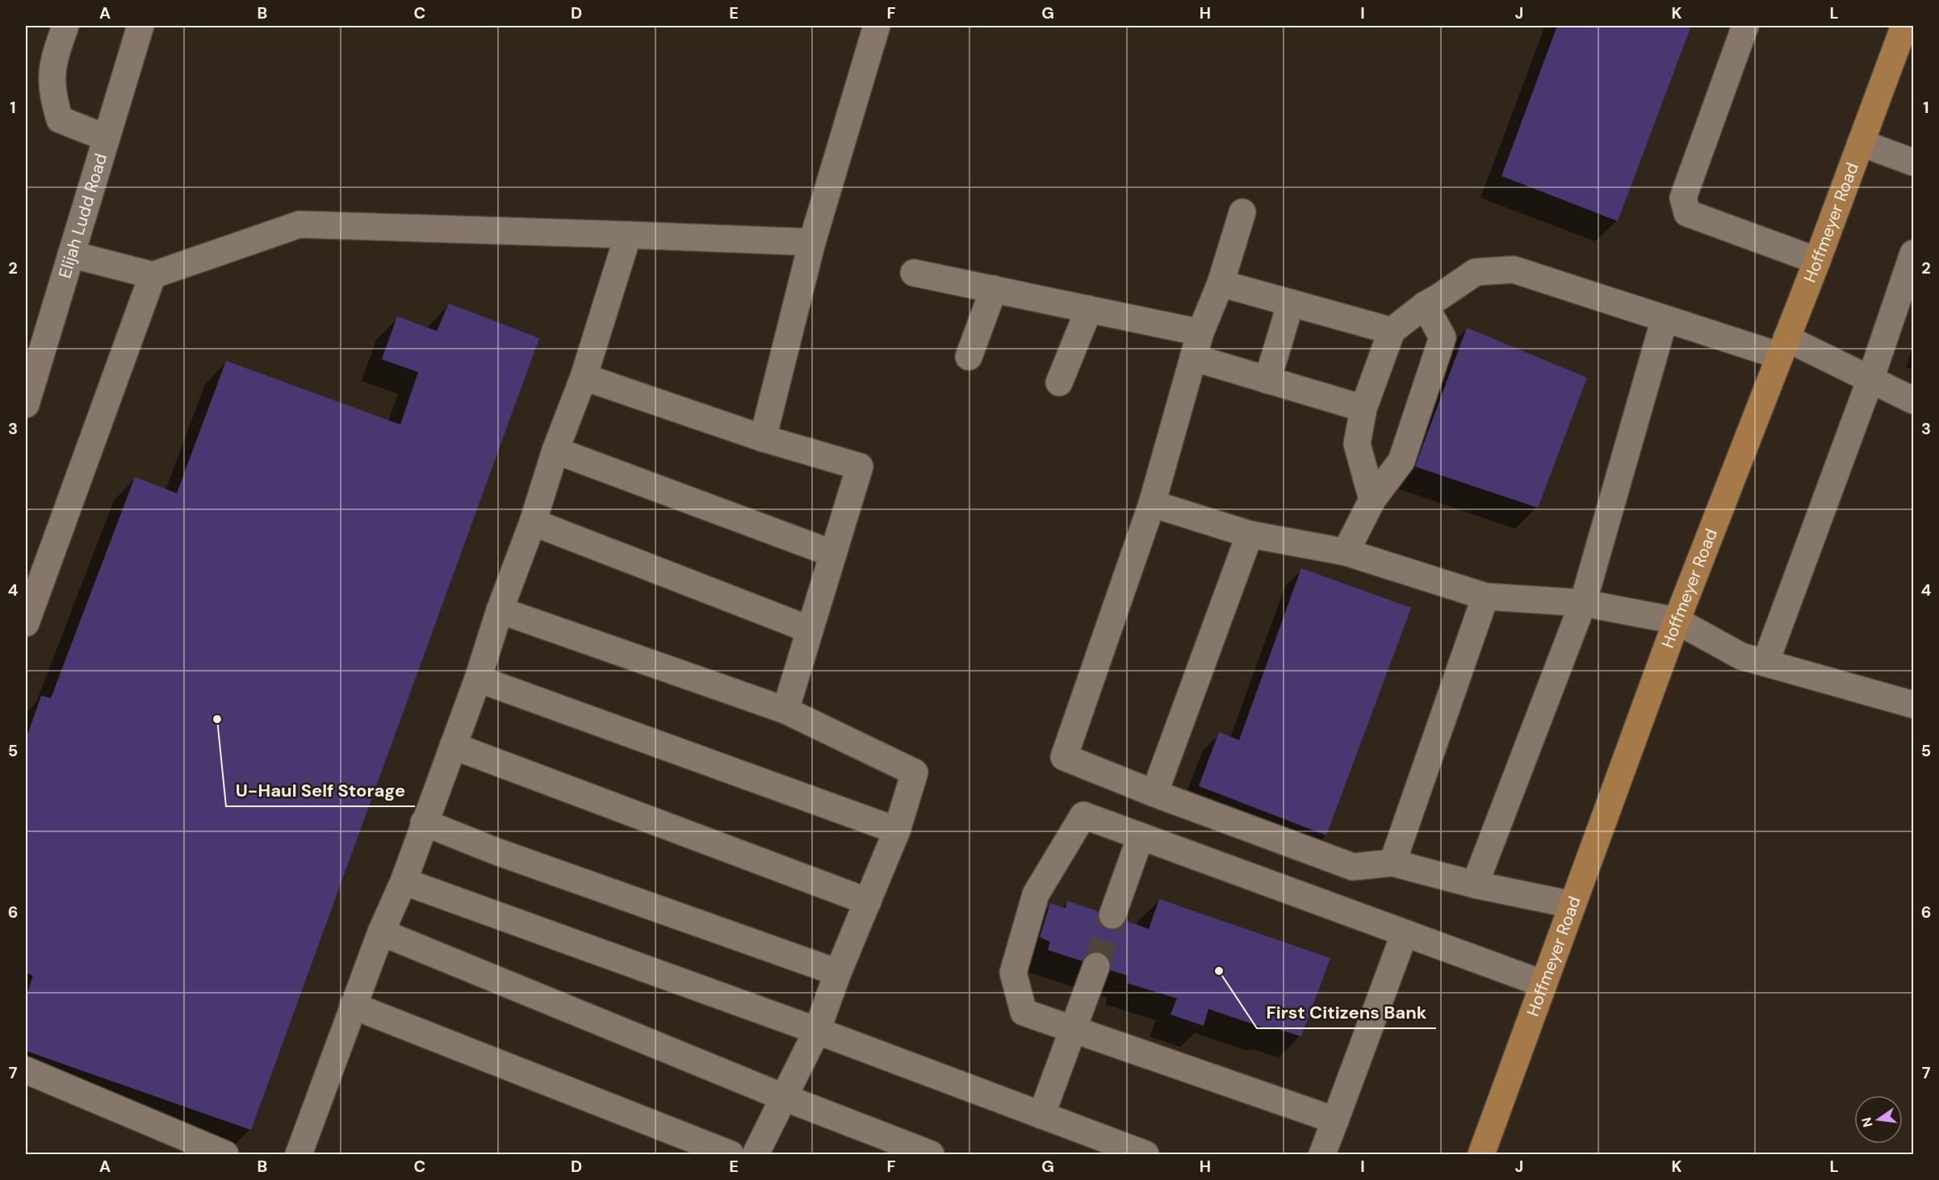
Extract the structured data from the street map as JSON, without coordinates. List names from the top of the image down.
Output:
{
  "streets": {
    "main road": ["Hoffmeyer Road"],
    "street": ["Elijah Ludd Road"]
  },
  "places": ["U-Haul Self Storage", "First Citizens Bank"],
  "north": "left",
  "grid": {
    "columns": [
      "A",
      "B",
      "C",
      "D",
      "E",
      "F",
      "G",
      "H",
      "I",
      "J",
      "K",
      "L"
    ],
    "rows": [
      "1",
      "2",
      "3",
      "4",
      "5",
      "6",
      "7"
    ]
  }
}
